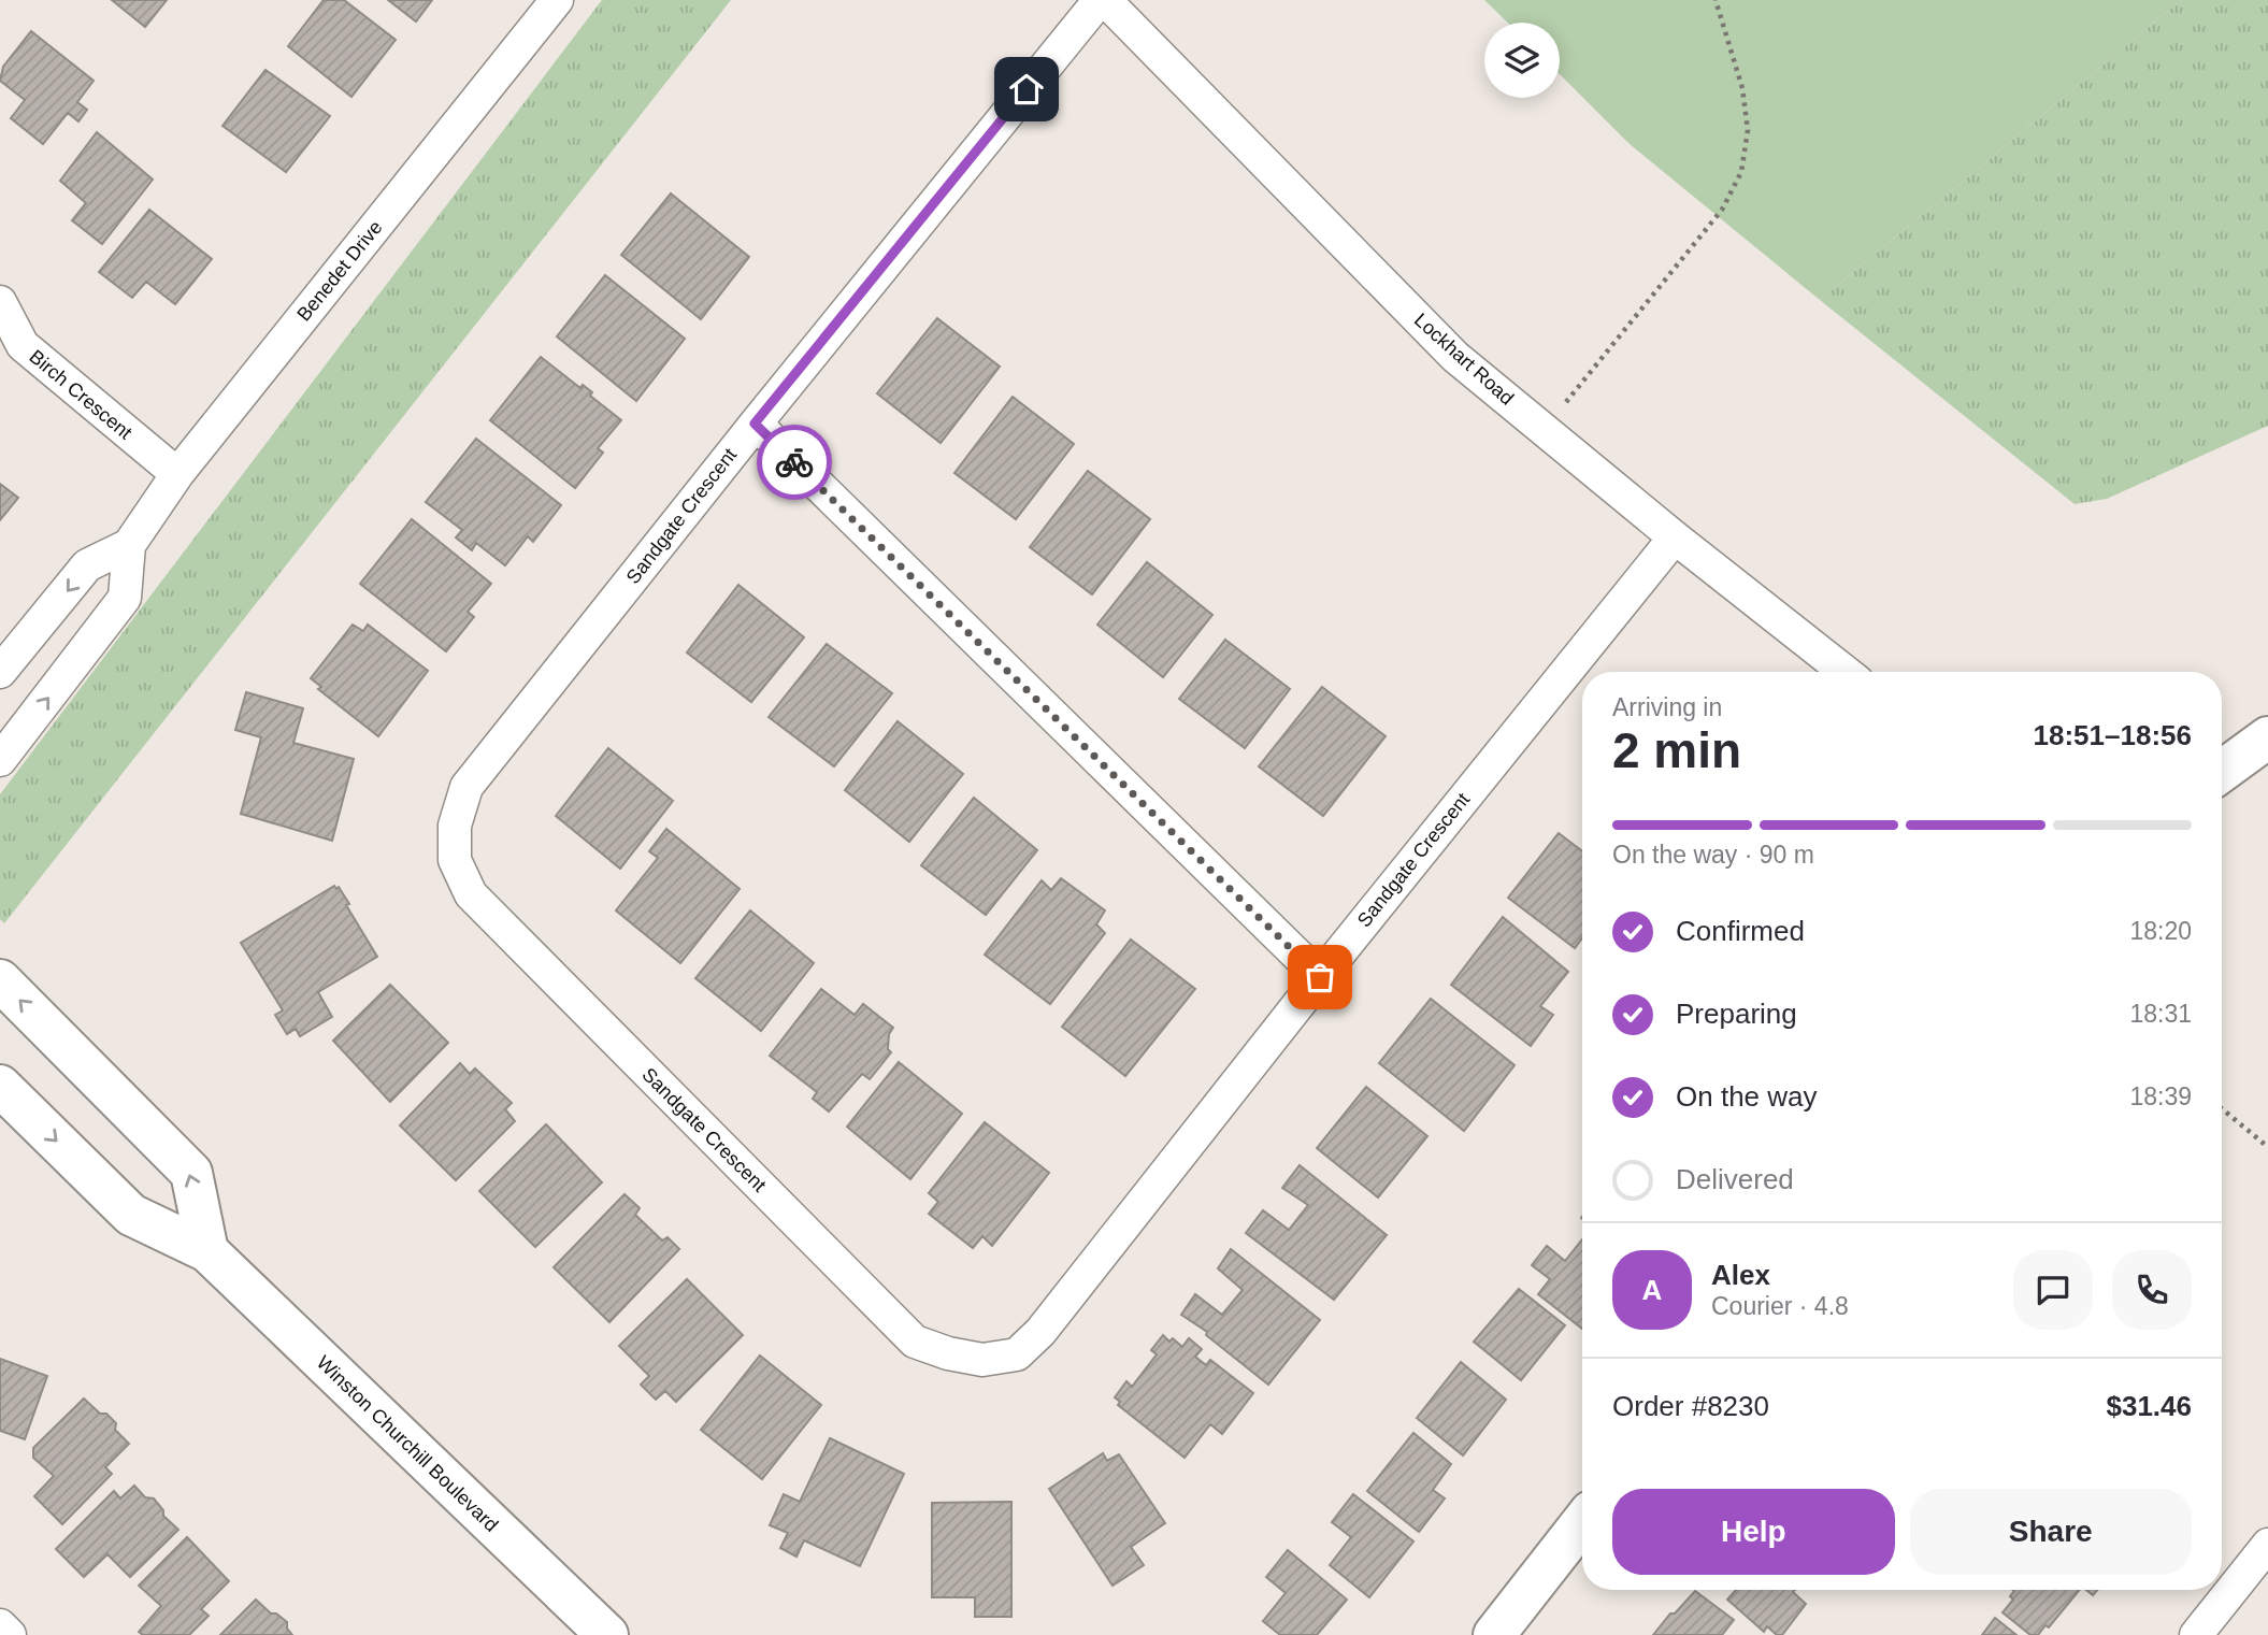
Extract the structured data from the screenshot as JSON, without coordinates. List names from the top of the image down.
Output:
{
  "streets": {
    "main road": ["Winston Churchill Boulevard"],
    "street": [
      "Benedet Drive",
      "Lockhart Road",
      "Birch Crescent",
      "Sandgate Crescent"
    ]
  },
  "crossings": [
    ["Benedet Drive", "Birch Crescent"],
    ["Lockhart Road", "Sandgate Crescent"]
  ],
  "page": {
    "heading": ["2 min", "Arriving in", "18:51–18:56"],
    "panel": [
      "Alex",
      "Courier · 4.8",
      "Order #8230",
      "$31.46"
    ],
    "bar": "On the way · 90 m",
    "list": [
      ["Confirmed", "18:20"],
      ["Preparing", "18:31"],
      ["On the way", "18:39"],
      "Delivered"
    ],
    "round": "A",
    "buttons": ["Help", "Share"]
  }
}
